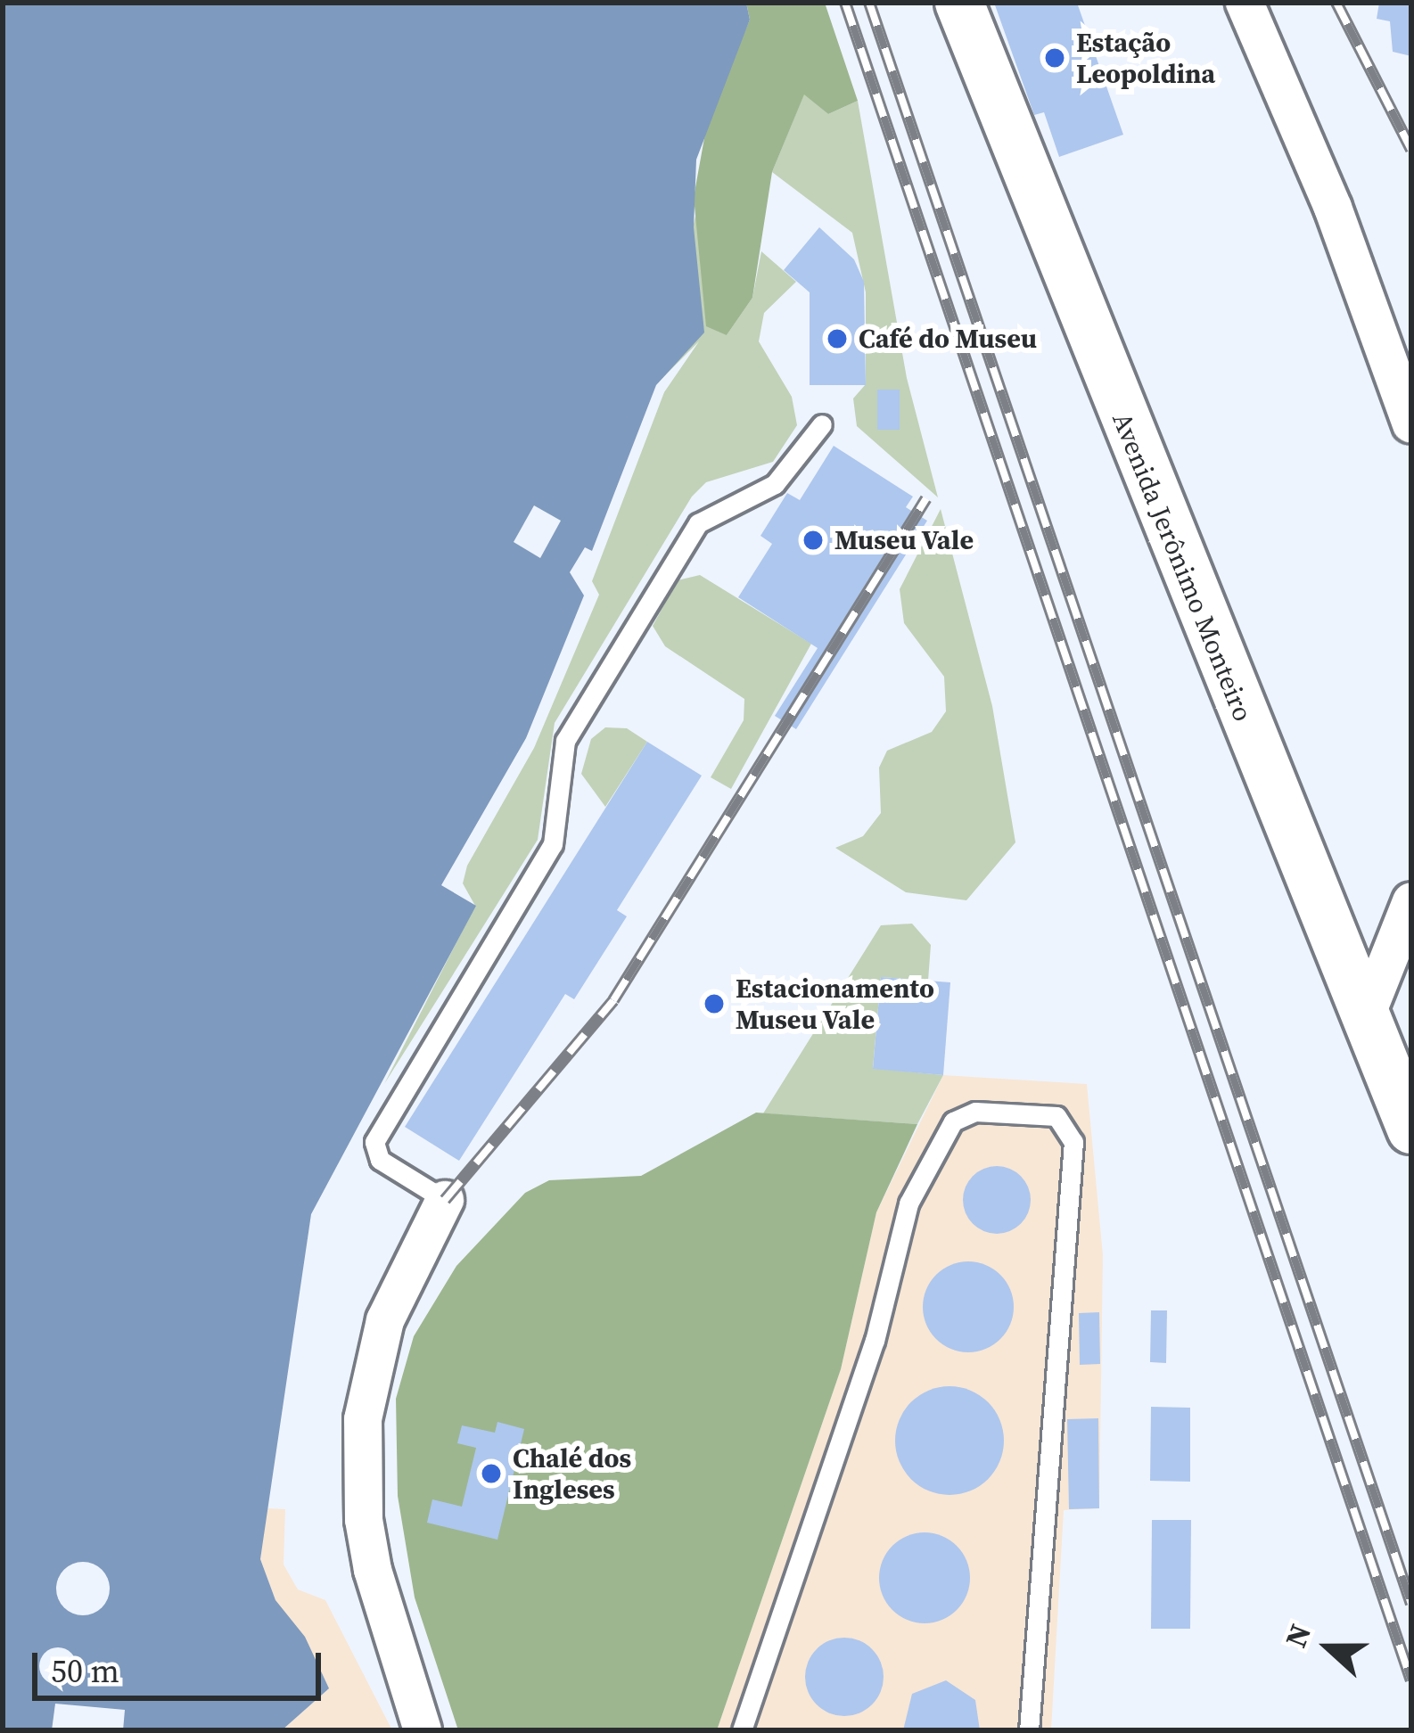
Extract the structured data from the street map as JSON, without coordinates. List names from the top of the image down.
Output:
{
  "streets": {
    "street": ["Avenida Jerônimo Monteiro"]
  },
  "places": [
    "Estação Leopoldina",
    "Café do Museu",
    "Museu Vale",
    "Estacionamento Museu Vale",
    "Chalé dos Ingleses"
  ],
  "scale_bar": "50 m",
  "north": "left"
}
